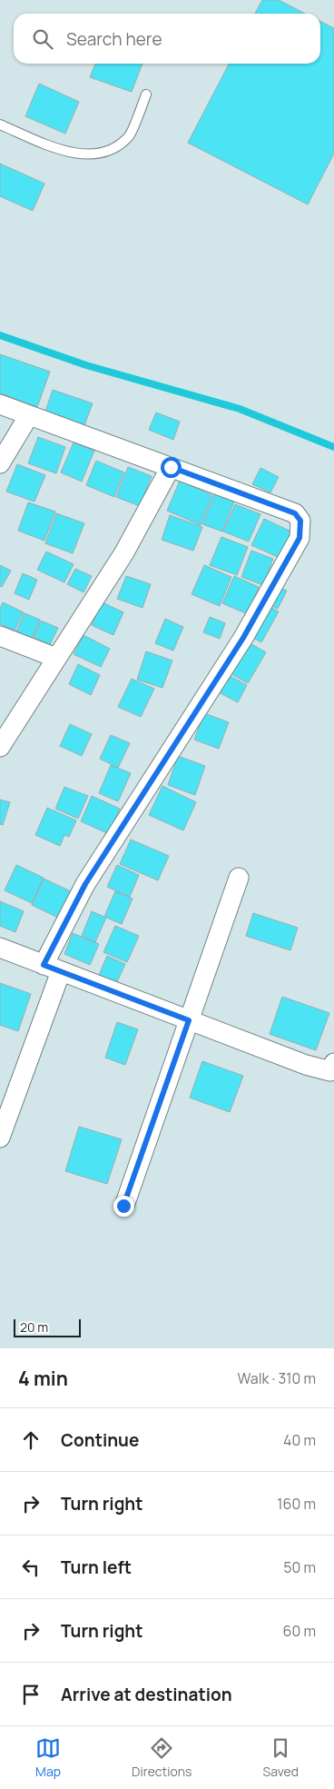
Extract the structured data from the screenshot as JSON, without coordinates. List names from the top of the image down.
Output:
{
  "scale_bar": "20 m",
  "page": {
    "search": "Search here",
    "scale": "20 m",
    "heading": ["4 min", "Walk · 310 m"],
    "list": [
      ["Continue", "40 m"],
      ["Turn right", "160 m"],
      ["Turn left", "50 m"],
      ["Turn right", "60 m"],
      "Arrive at destination"
    ],
    "nav": ["Map", "Directions", "Saved"]
  }
}
